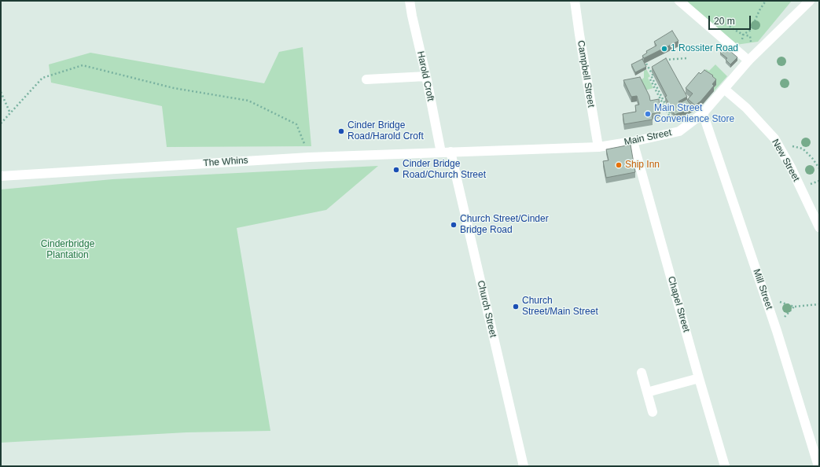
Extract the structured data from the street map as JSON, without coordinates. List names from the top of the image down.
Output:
{
  "streets": {
    "street": [
      "Campbell Street",
      "Harold Croft",
      "Main Street",
      "New Street",
      "The Whins",
      "Mill Street",
      "Chapel Street",
      "Church Street"
    ]
  },
  "crossings": [
    ["Campbell Street", "Main Street"],
    ["Harold Croft", "Main Street"],
    ["Harold Croft", "The Whins"],
    ["Harold Croft", "Church Street"],
    ["Main Street", "New Street"],
    ["Main Street", "The Whins"],
    ["Main Street", "Mill Street"],
    ["Main Street", "Chapel Street"],
    ["Main Street", "Church Street"],
    ["The Whins", "Church Street"]
  ],
  "parks": ["Cinderbridge Plantation"],
  "places": [
    "1 Rossiter Road",
    "Main Street Convenience Store",
    "Cinder Bridge Road/Harold Croft",
    "Ship Inn",
    "Cinder Bridge Road/Church Street",
    "Church Street/Cinder Bridge Road",
    "Church Street/Main Street"
  ],
  "scale_bar": "20 m"
}
